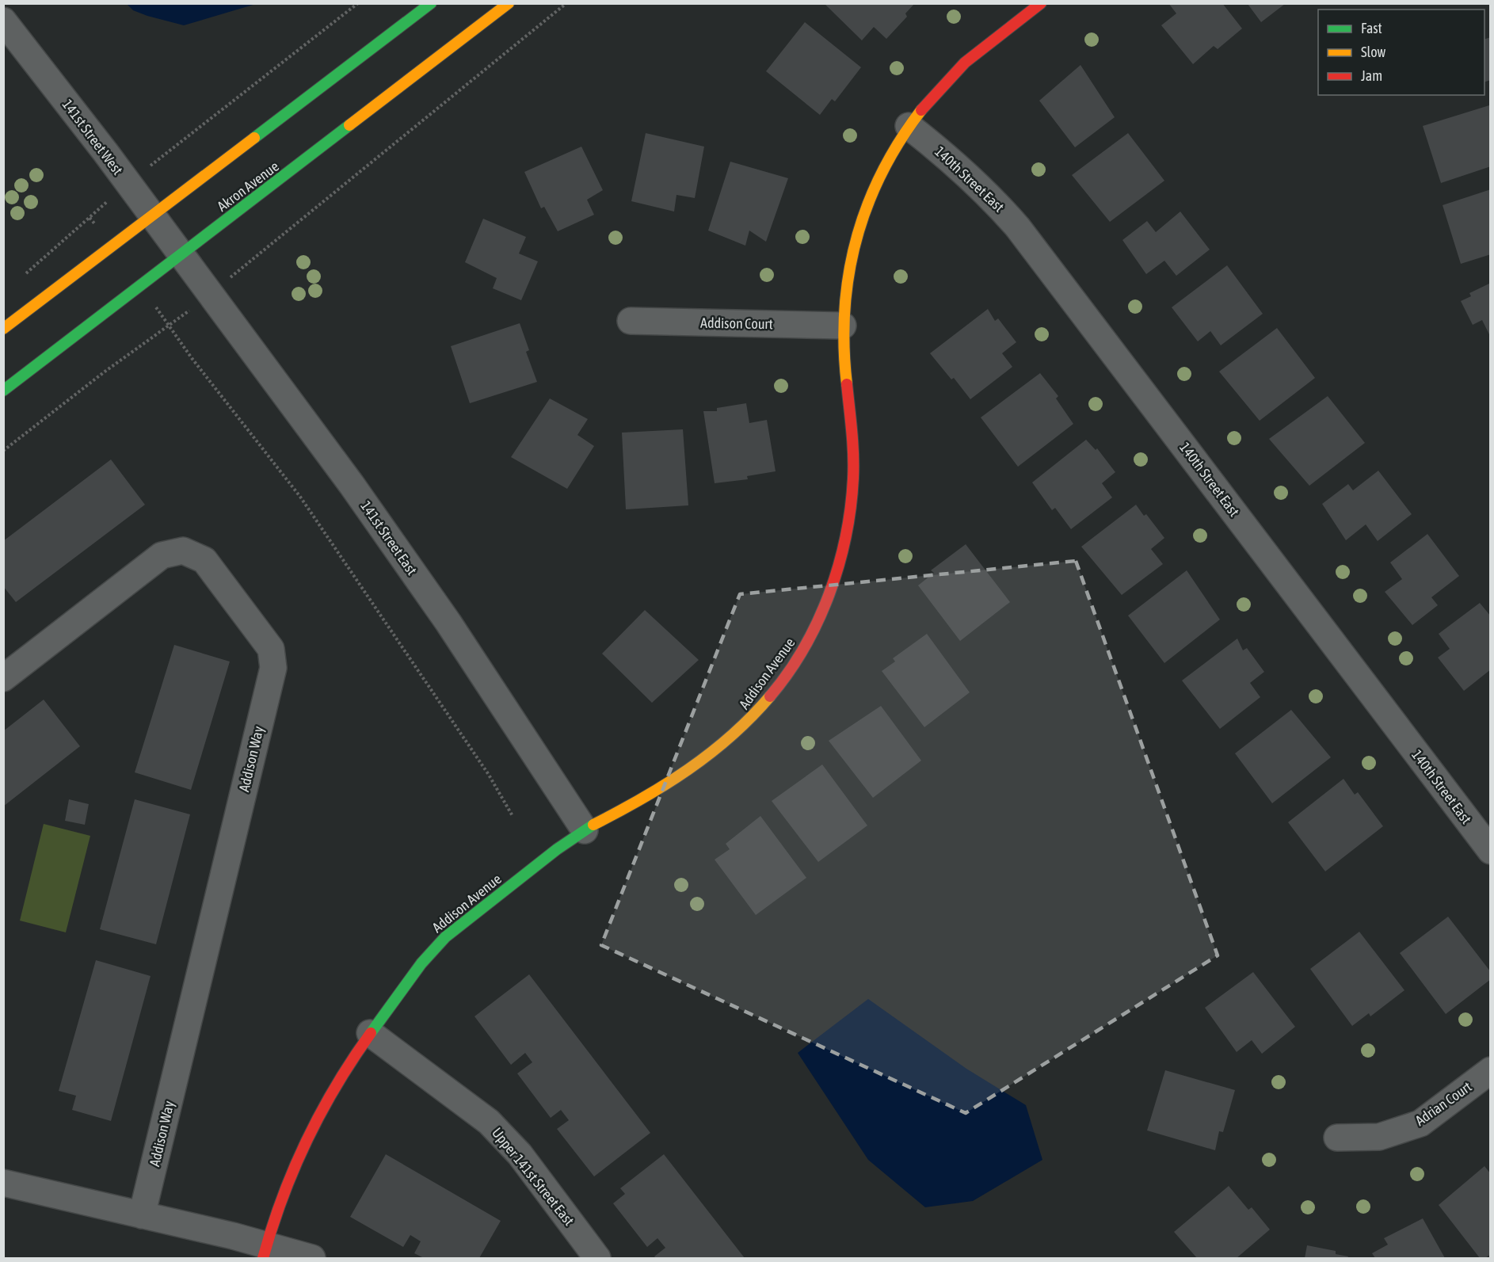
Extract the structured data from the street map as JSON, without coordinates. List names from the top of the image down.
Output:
{
  "streets": {
    "street": [
      "141st Street West",
      "140th Street East",
      "Akron Avenue",
      "Addison Court",
      "141st Street East",
      "Addison Avenue",
      "Addison Way",
      "Adrian Court",
      "Upper 141st Street East"
    ]
  },
  "crossings": [
    ["141st Street West", "Akron Avenue"],
    ["141st Street West", "141st Street East"],
    ["140th Street East", "Addison Avenue"],
    ["Akron Avenue", "141st Street East"],
    ["Addison Court", "Addison Avenue"],
    ["141st Street East", "Addison Avenue"],
    ["Addison Avenue", "Upper 141st Street East"]
  ],
  "legend": ["Fast", "Slow", "Jam"]
}
